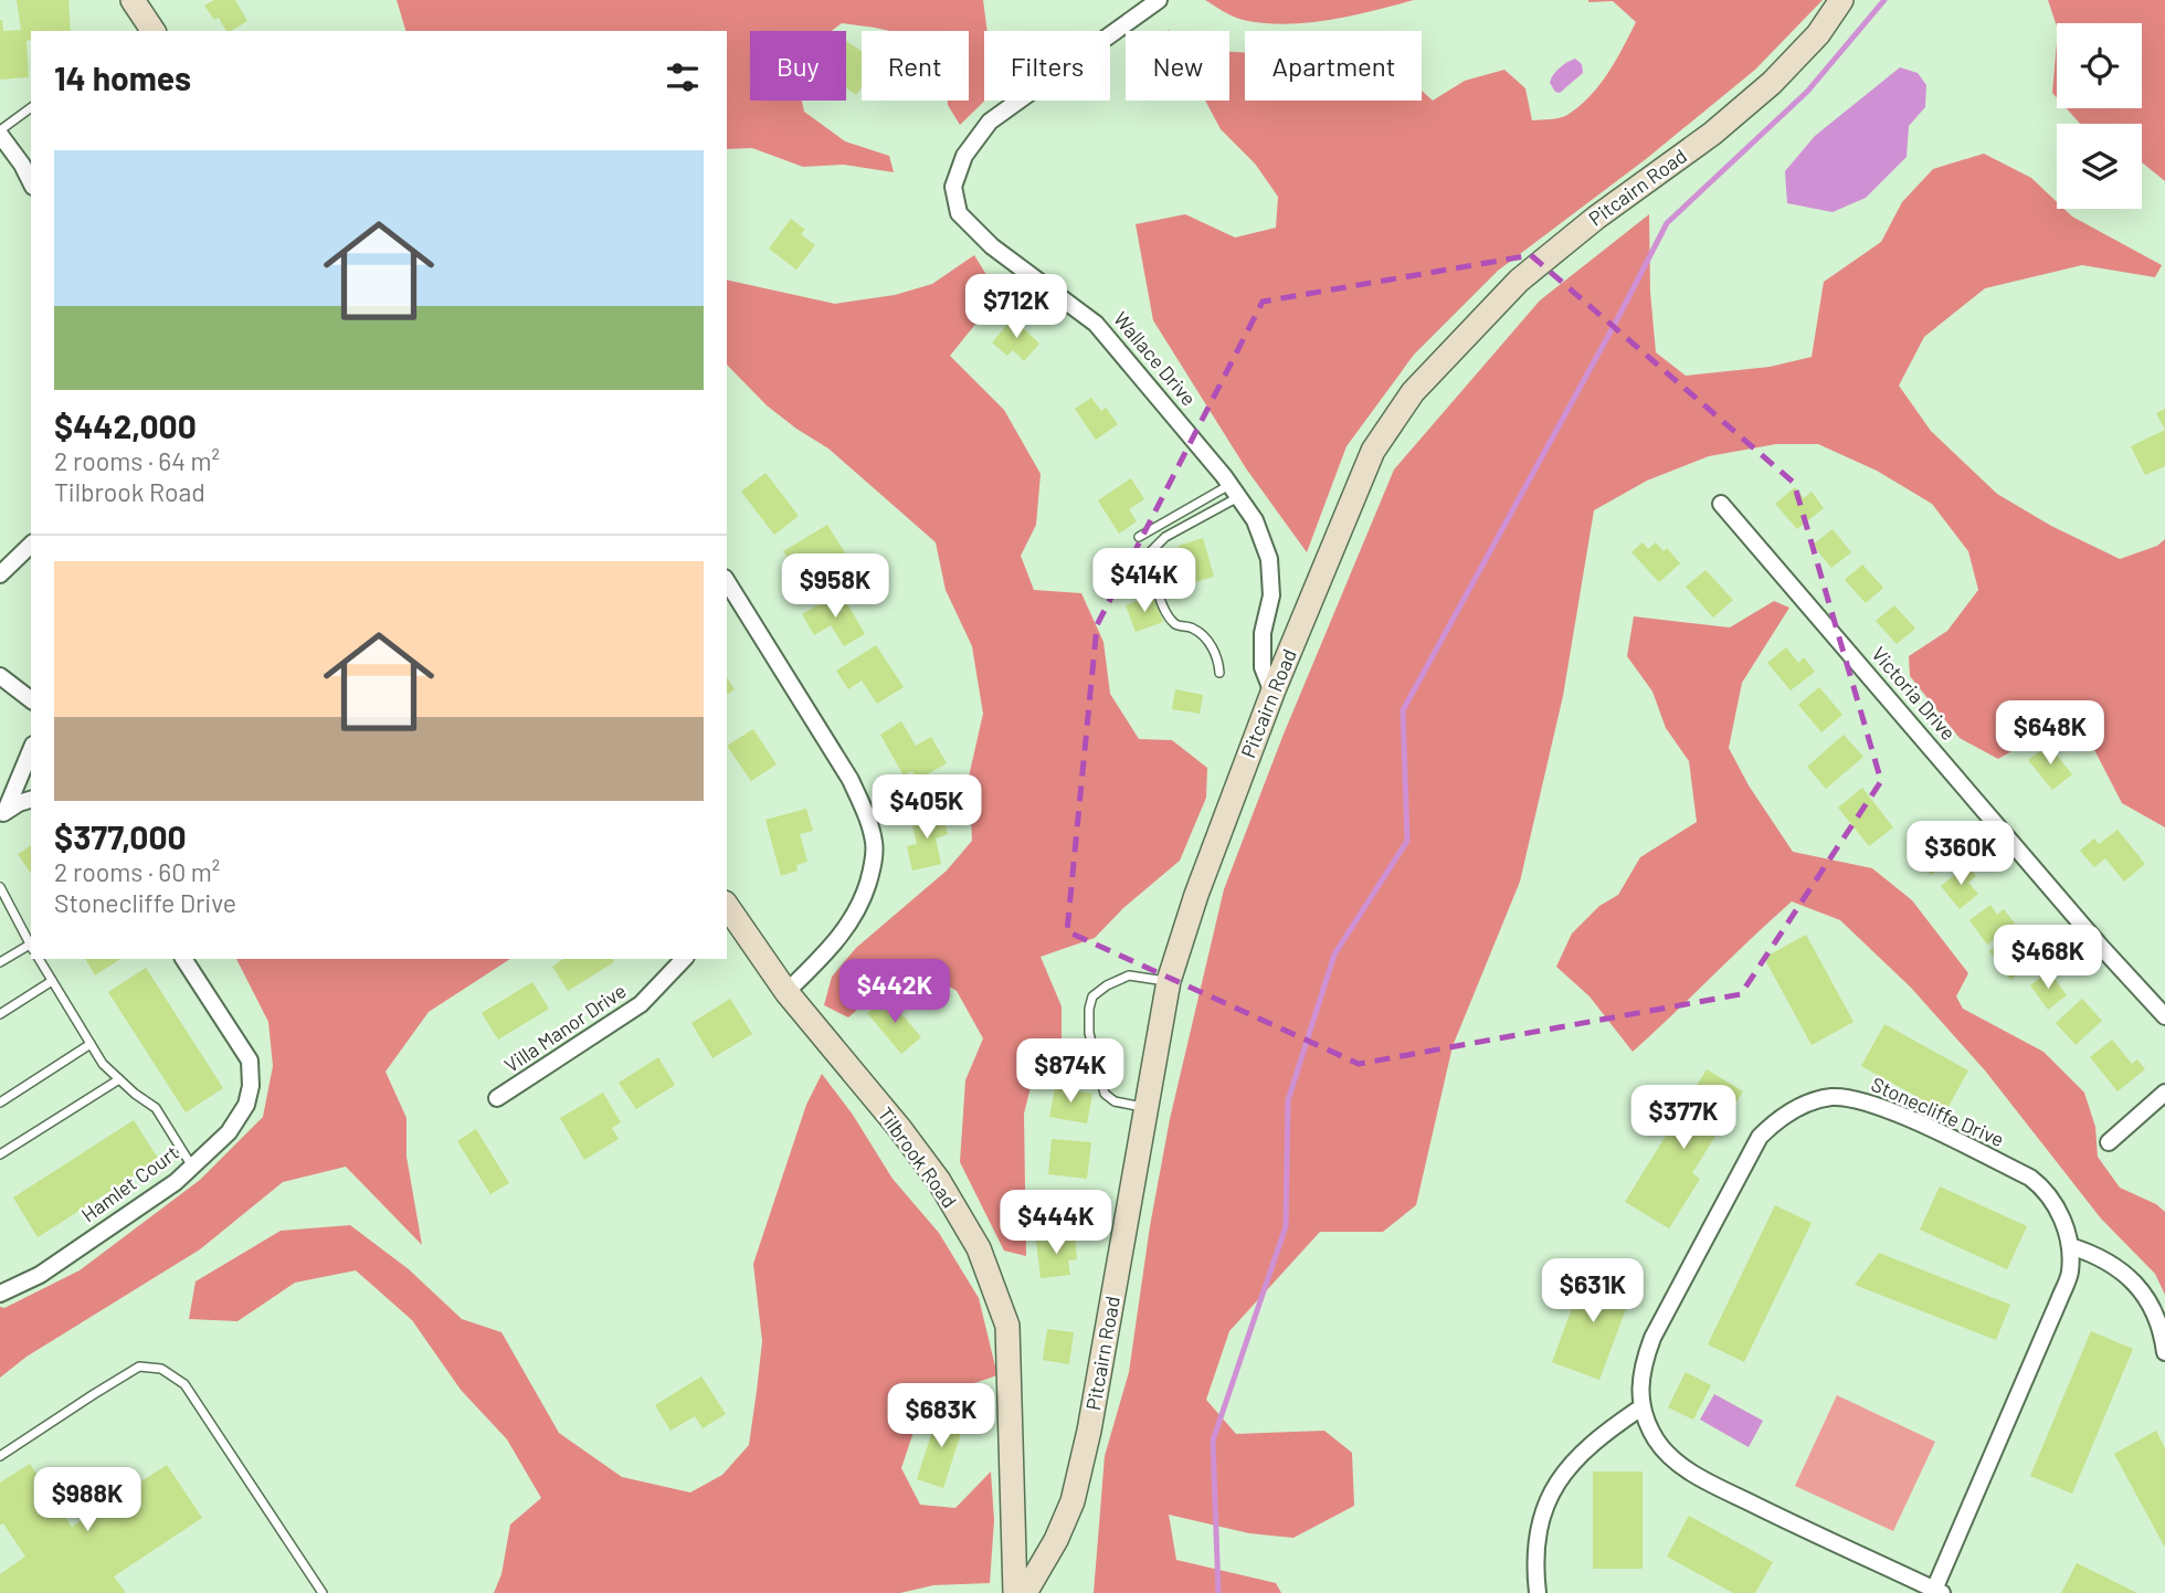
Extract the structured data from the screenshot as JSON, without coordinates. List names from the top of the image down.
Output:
{
  "streets": {
    "street": [
      "Pitcairn Road",
      "Wallace Drive",
      "Victoria Drive",
      "Villa Manor Drive",
      "Stonecliffe Drive",
      "Tilbrook Road",
      "Hamlet Court"
    ]
  },
  "crossings": [
    ["Pitcairn Road", "Wallace Drive"]
  ],
  "page": {
    "chip": [
      "Buy",
      "Rent",
      "Filters",
      "New",
      "Apartment"
    ],
    "heading": "14 homes",
    "list": [
      {
        "name": "$442,000",
        "note": "2 rooms · 64 m² · Tilbrook Road"
      },
      {
        "name": "$377,000",
        "note": "2 rooms · 60 m² · Stonecliffe Drive"
      }
    ],
    "price": [
      "$712K",
      "$414K",
      "$958K",
      "$648K",
      "$405K",
      "$360K",
      "$468K",
      "$442K",
      "$874K",
      "$377K",
      "$444K",
      "$631K",
      "$683K",
      "$988K"
    ]
  }
}
